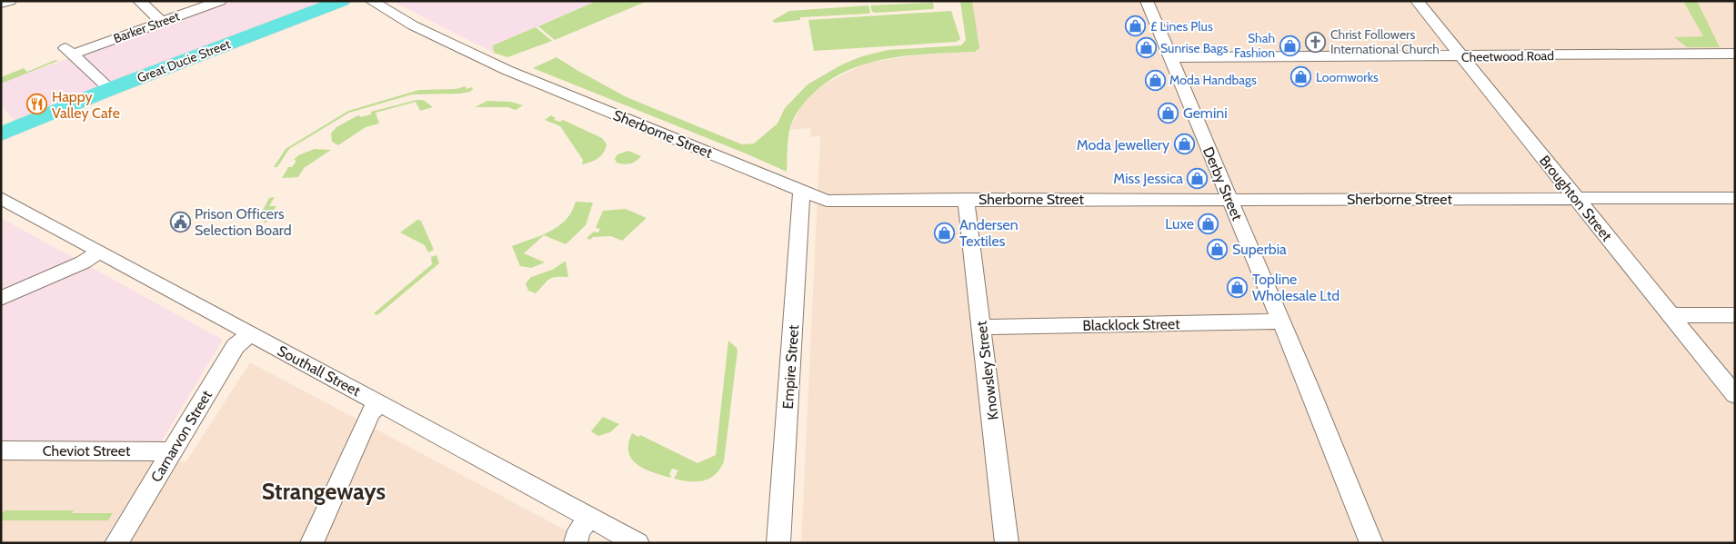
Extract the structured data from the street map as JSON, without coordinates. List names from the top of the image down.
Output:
{
  "streets": {
    "highway": ["Great Ducie Street"],
    "street": [
      "Barker Street",
      "Cheetwood Road",
      "Sherborne Street",
      "Derby Street",
      "Broughton Street",
      "Blacklock Street",
      "Empire Street",
      "Southall Street",
      "Knowsley Street",
      "Carnarvon Street",
      "Cheviot Street"
    ]
  },
  "crossings": [
    ["Barker Street", "Great Ducie Street"],
    ["Cheetwood Road", "Derby Street"],
    ["Cheetwood Road", "Broughton Street"],
    ["Sherborne Street", "Derby Street"],
    ["Sherborne Street", "Broughton Street"],
    ["Sherborne Street", "Empire Street"],
    ["Sherborne Street", "Knowsley Street"],
    ["Derby Street", "Blacklock Street"],
    ["Blacklock Street", "Knowsley Street"],
    ["Southall Street", "Carnarvon Street"],
    ["Carnarvon Street", "Cheviot Street"]
  ],
  "districts": ["Strangeways"],
  "places": {
    "shop": [
      "£ Lines Plus",
      "Shah Fashion",
      "Sunrise Bags",
      "Loomworks",
      "Moda Handbags",
      "Gemini",
      "Moda Jewellery",
      "Miss Jessica",
      "Luxe",
      "Andersen Textiles",
      "Superbia",
      "Topline Wholesale Ltd"
    ],
    "church": ["Christ Followers International Church"],
    "restaurant": ["Happy Valley Cafe"],
    "public building": ["Prison Officers Selection Board"]
  }
}
